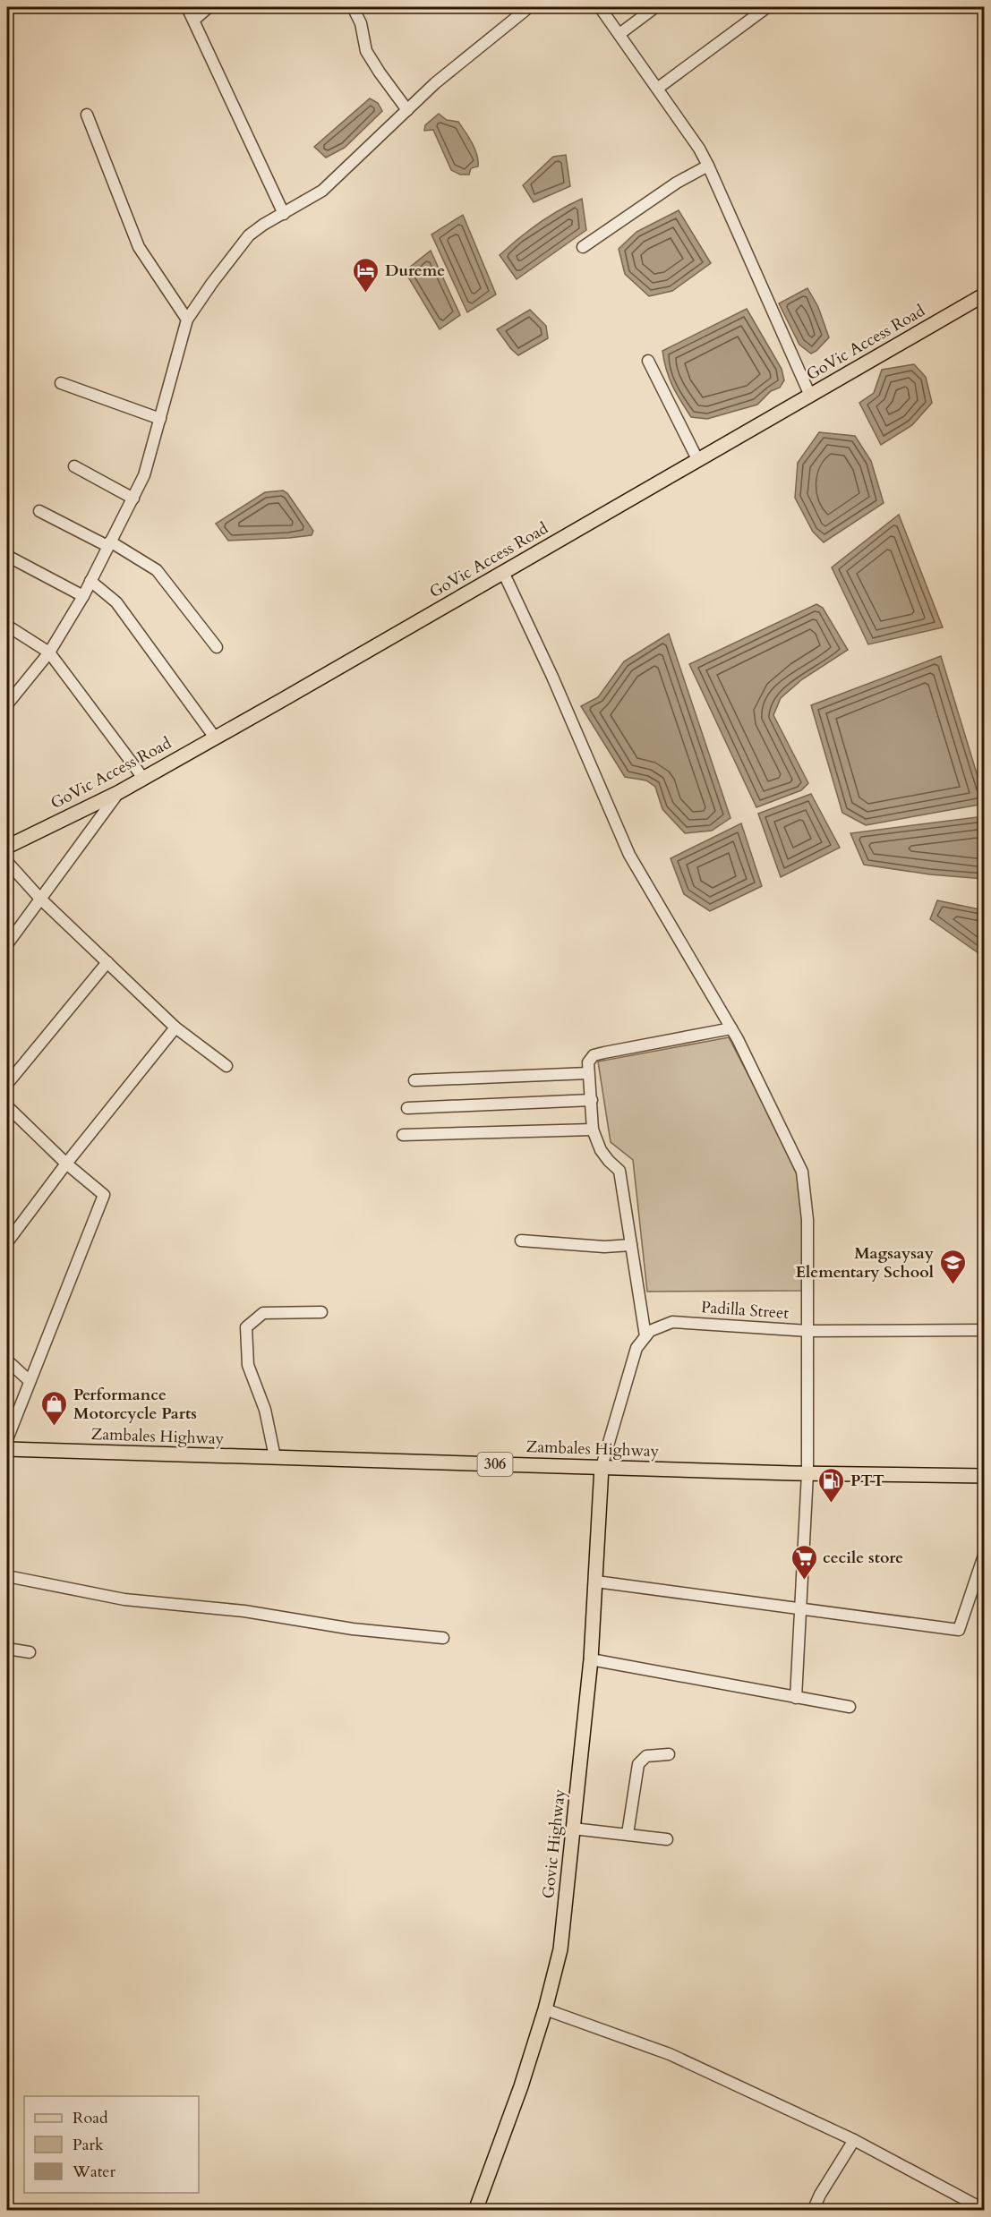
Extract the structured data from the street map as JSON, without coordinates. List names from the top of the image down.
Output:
{
  "streets": {
    "main road": [
      "GoVic Access Road",
      "Zambales Highway",
      "306",
      "Govic Highway"
    ],
    "street": ["Padilla Street"]
  },
  "crossings": [
    ["Zambales Highway", "Govic Highway"]
  ],
  "places": {
    "hotel": ["Dureme"],
    "school or university": ["Magsaysay Elementary School"],
    "shop": ["Performance Motorcycle Parts"],
    "fuel station": ["PTT"],
    "supermarket": ["cecile store"]
  },
  "legend": ["Road", "Park", "Water"]
}
